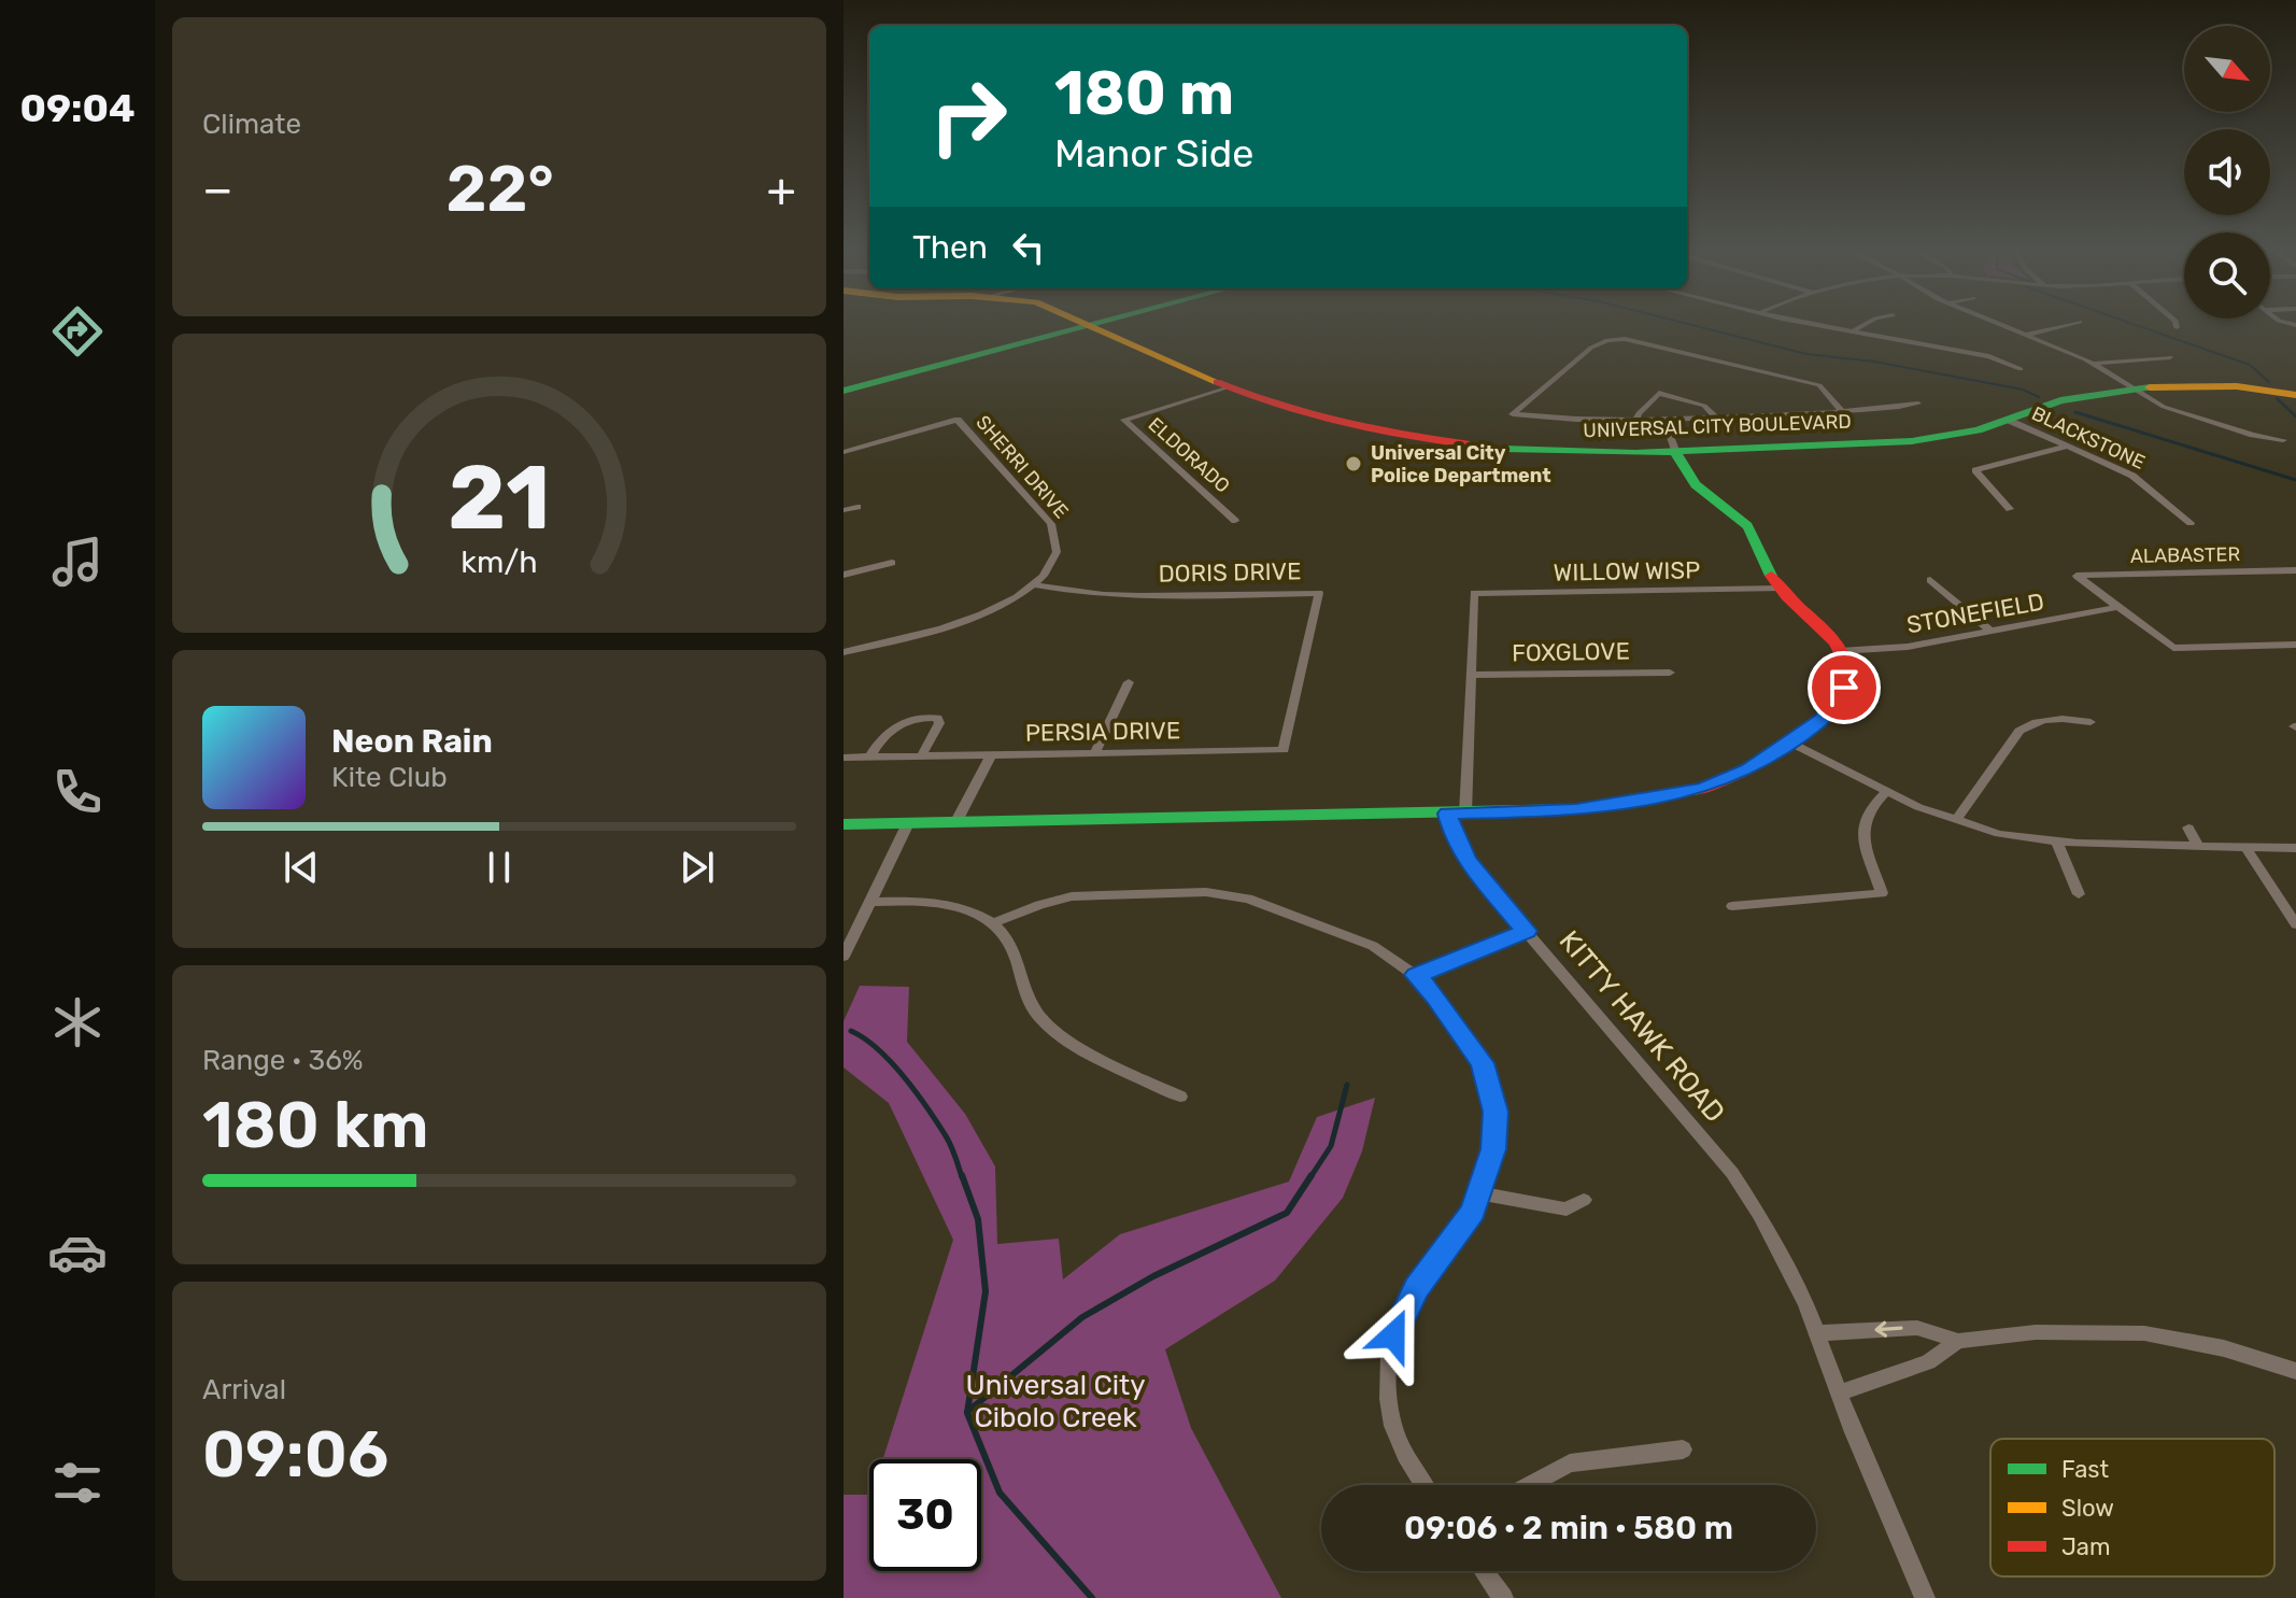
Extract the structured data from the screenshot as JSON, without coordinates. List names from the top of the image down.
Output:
{
  "streets": {
    "street": [
      "UNIVERSAL CITY BOULEVARD",
      "BLACKSTONE",
      "ELDORADO",
      "SHERRI DRIVE",
      "ALABASTER",
      "WILLOW WISP",
      "DORIS DRIVE",
      "STONEFIELD",
      "FOXGLOVE",
      "PERSIA DRIVE",
      "KITTY HAWK ROAD"
    ]
  },
  "crossings": [
    ["UNIVERSAL CITY BOULEVARD", "BLACKSTONE"],
    ["UNIVERSAL CITY BOULEVARD", "ELDORADO"],
    ["SHERRI DRIVE", "DORIS DRIVE"],
    ["ALABASTER", "STONEFIELD"],
    ["WILLOW WISP", "FOXGLOVE"],
    ["DORIS DRIVE", "PERSIA DRIVE"]
  ],
  "parks": ["Universal City Cibolo Creek"],
  "places": ["Universal City Police Department"],
  "legend": ["Fast", "Slow", "Jam"],
  "north": "bottom right",
  "page": {
    "tabs": "09:04",
    "tile": [
      "Climate",
      ["Range · 36%", "180 km"],
      ["Arrival", "09:06"]
    ],
    "turn": ["180 m", "Manor Side"],
    "heat": ["−", "22°", "+"],
    "then": "Then",
    "song": ["Neon Rain", "Kite Club"],
    "limit": "30",
    "trip": "09:06 · 2 min · 580 m",
    "gauge": ["21", "km/h"]
  }
}
